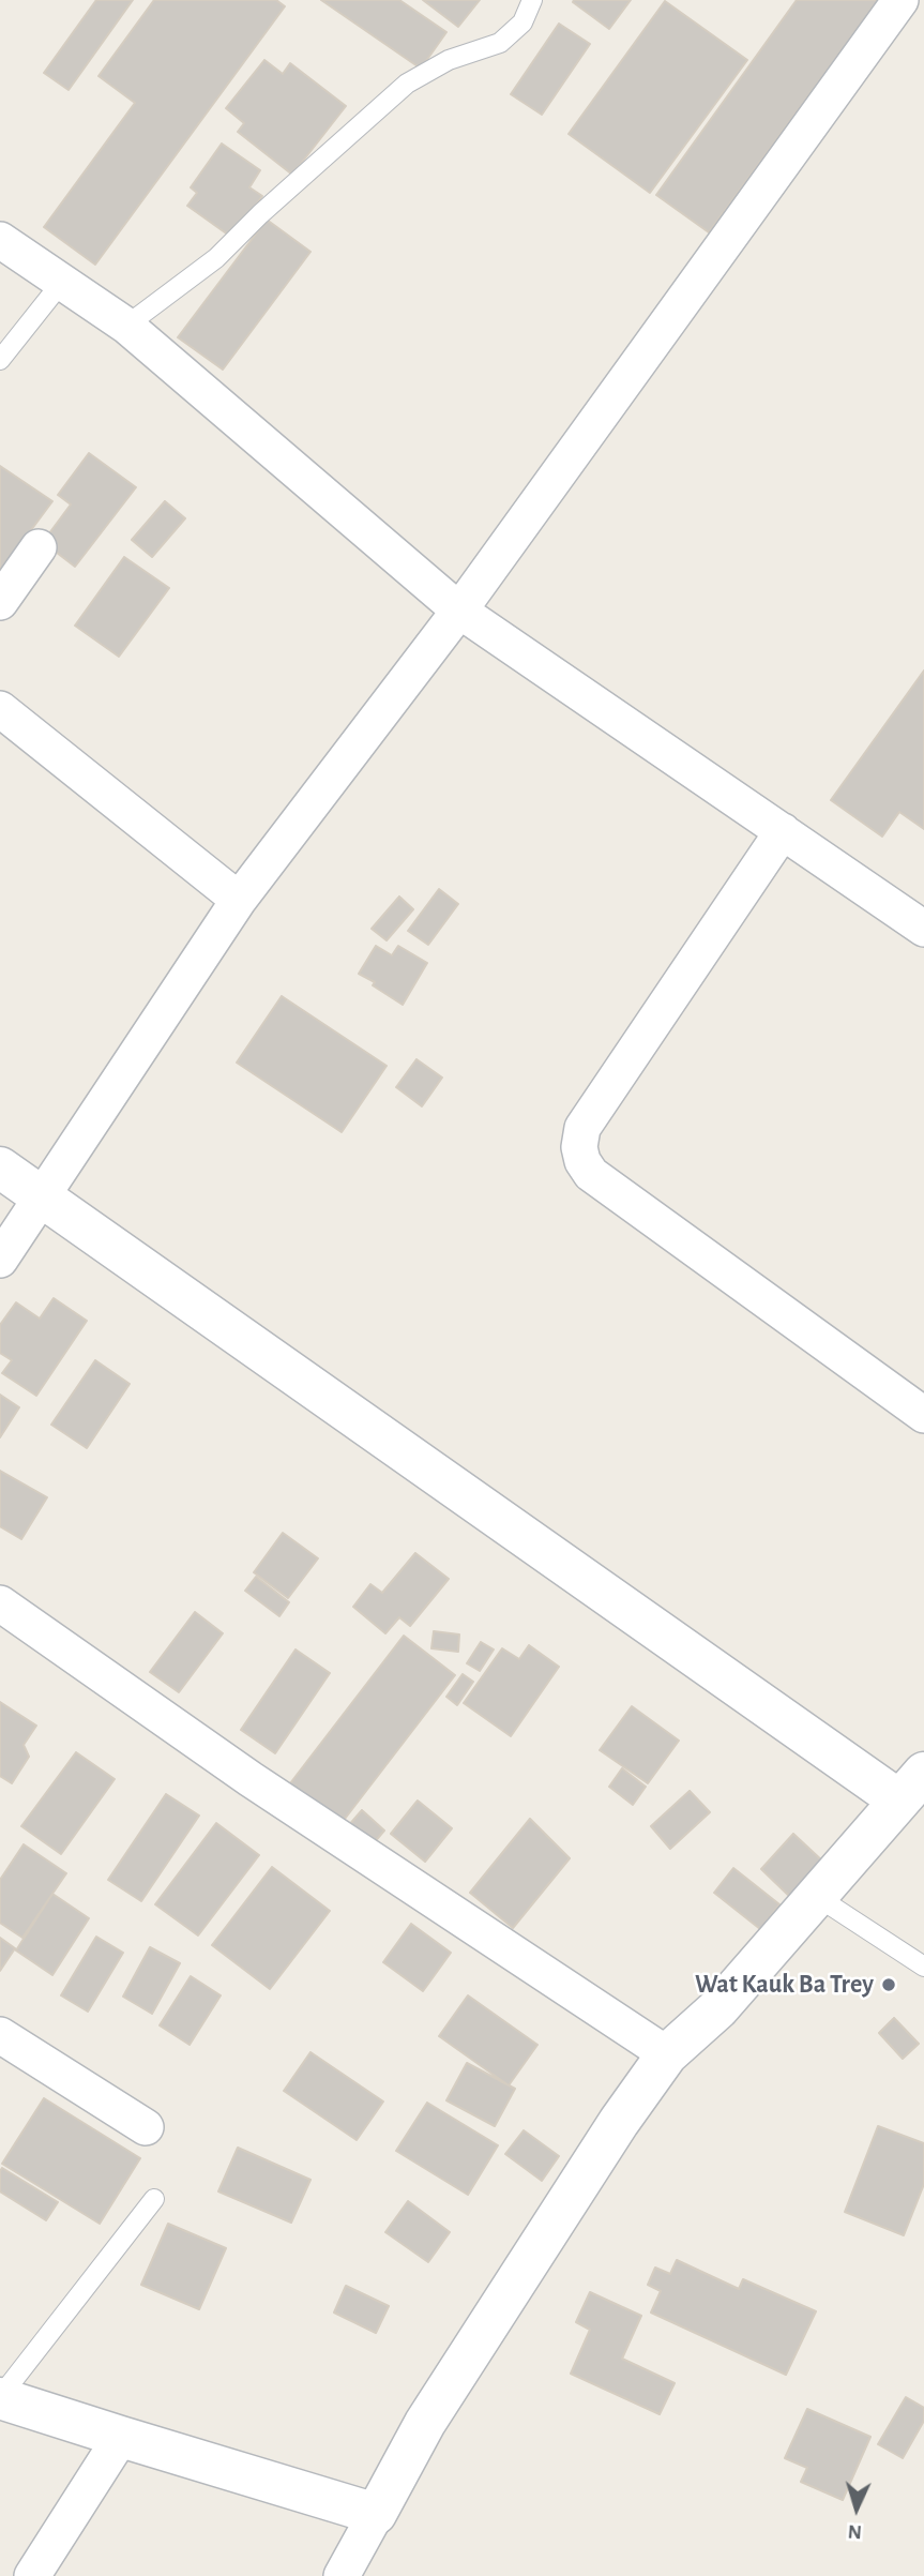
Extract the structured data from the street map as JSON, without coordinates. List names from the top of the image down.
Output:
{
  "places": ["Wat Kauk Ba Trey"],
  "north": "bottom"
}
